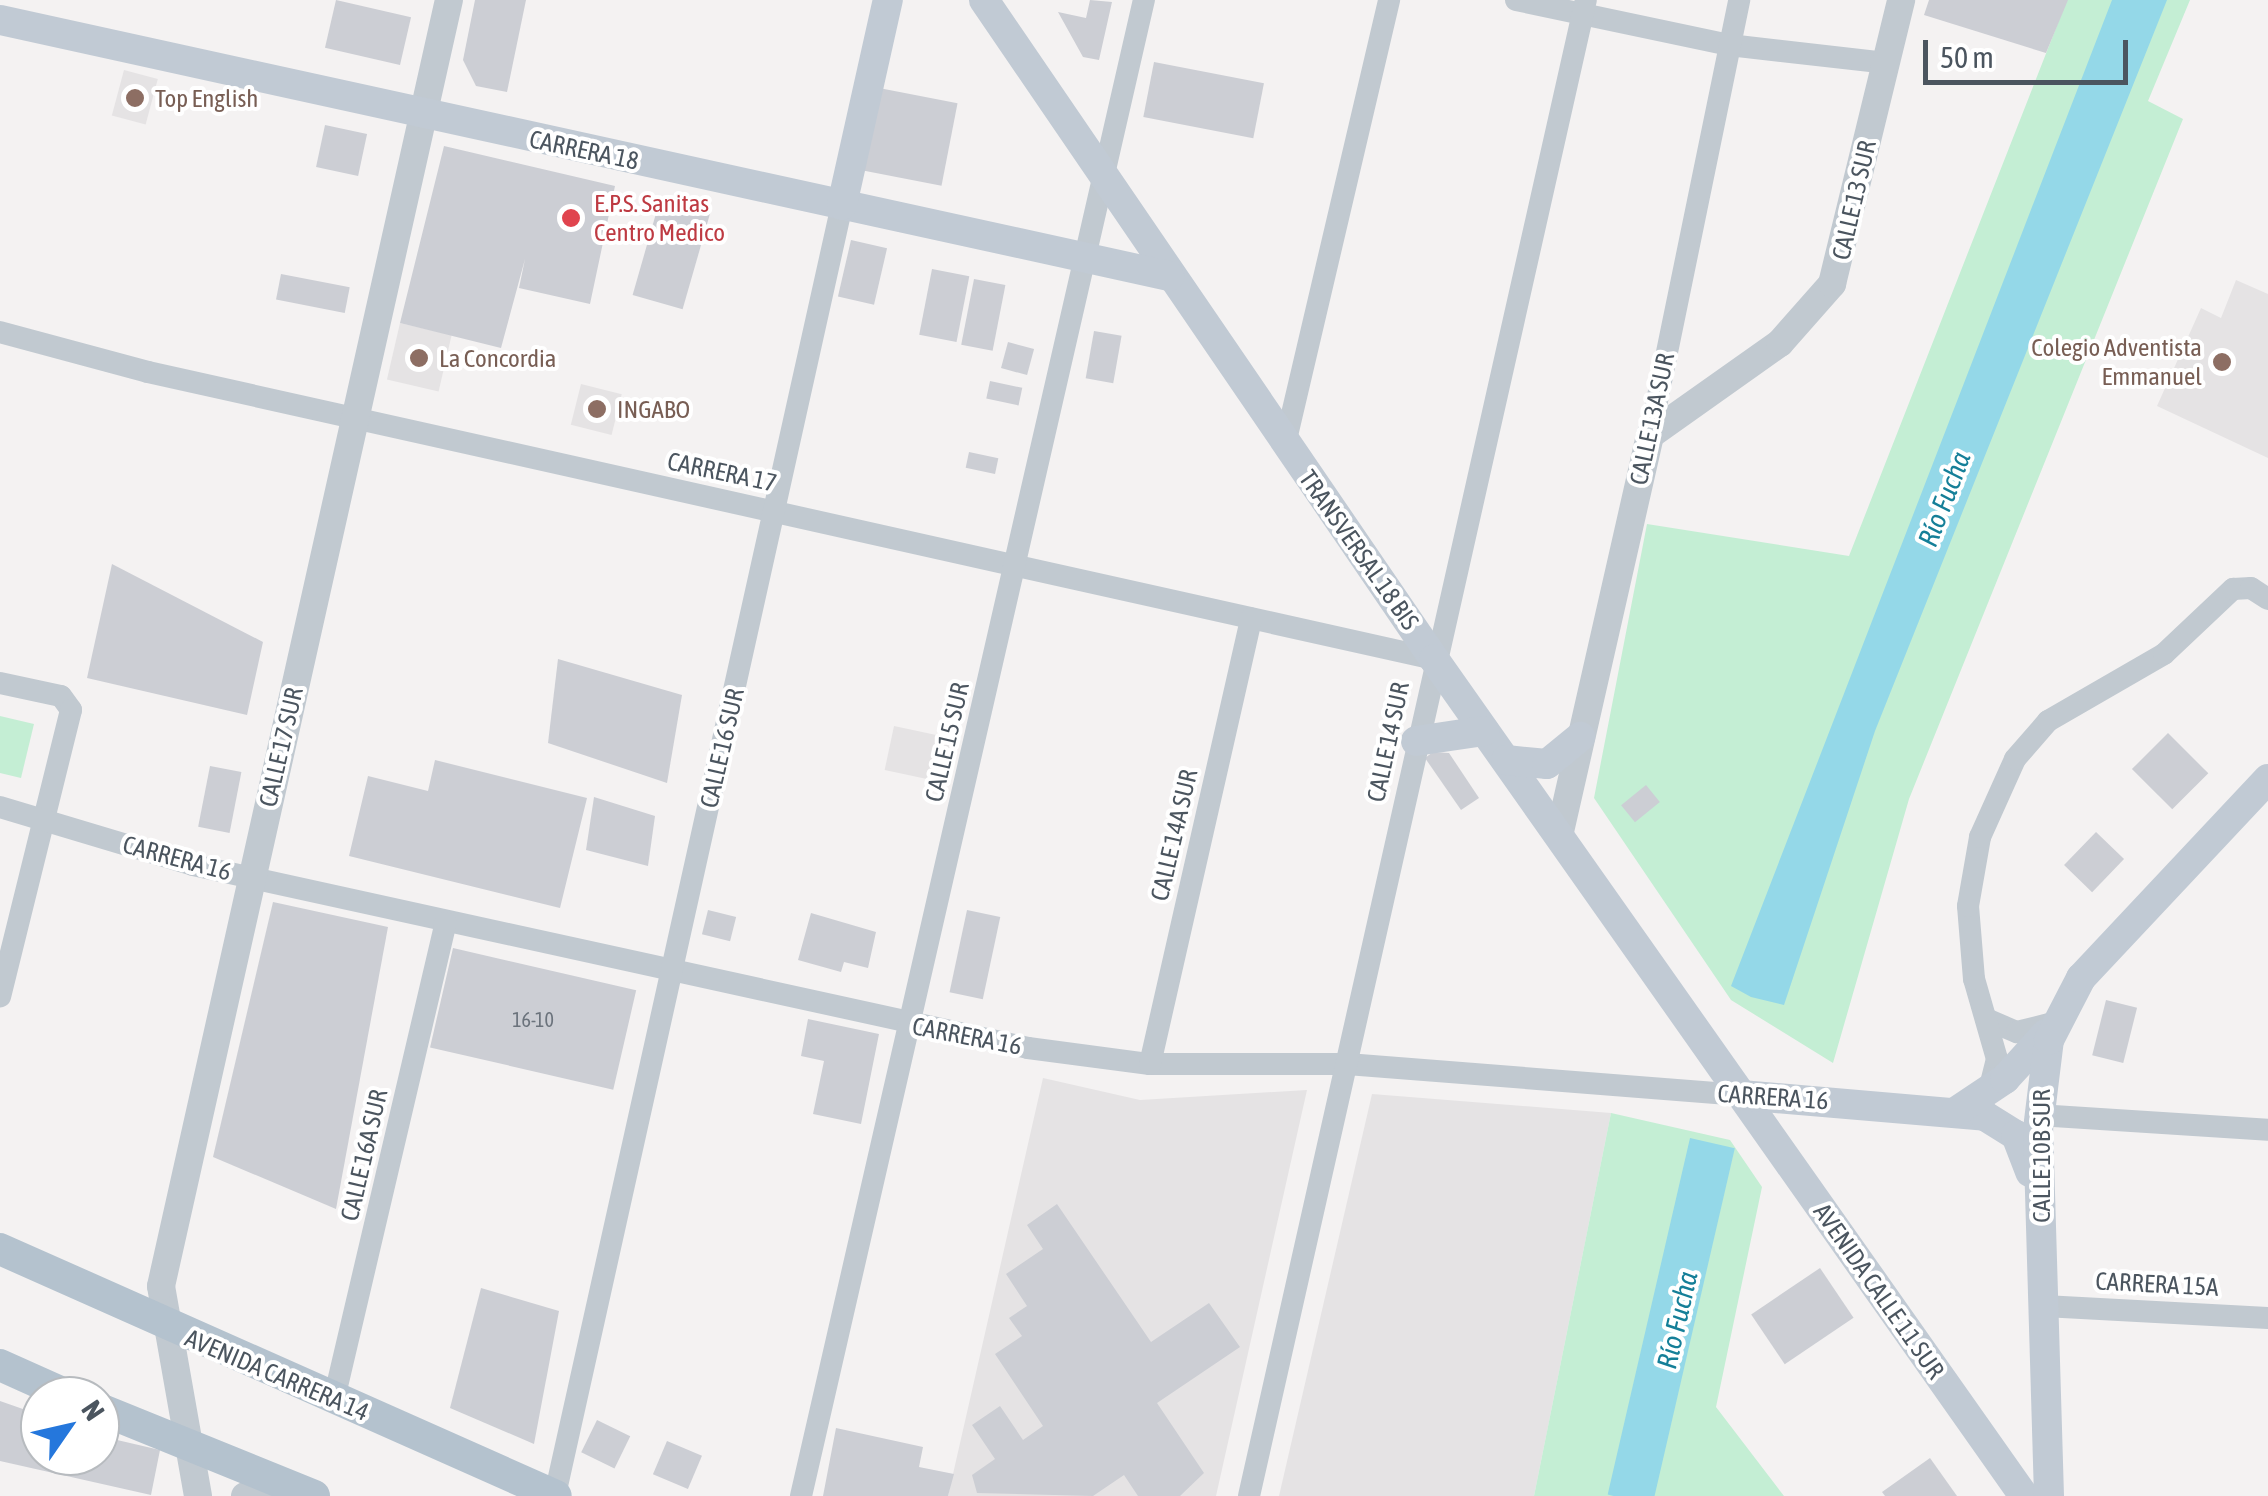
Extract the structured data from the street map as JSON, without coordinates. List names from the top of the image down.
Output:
{
  "streets": {
    "main road": [
      "CARRERA 18",
      "TRANSVERSAL 18 BIS",
      "CALLE 16 SUR",
      "CARRERA 16",
      "CALLE 10B SUR",
      "AVENIDA CALLE 11 SUR",
      "AVENIDA CARRERA 14"
    ],
    "street": [
      "CALLE 13 SUR",
      "CALLE 13A SUR",
      "CARRERA 17",
      "CALLE 15 SUR",
      "CALLE 14 SUR",
      "CALLE 17 SUR",
      "CALLE 14A SUR",
      "CALLE 16A SUR",
      "CARRERA 15A"
    ]
  },
  "crossings": [
    ["CARRERA 18", "TRANSVERSAL 18 BIS"],
    ["CARRERA 18", "CALLE 15 SUR"],
    ["CARRERA 18", "CALLE 17 SUR"],
    ["CARRERA 18", "CALLE 16 SUR"],
    ["CALLE 13 SUR", "CALLE 13A SUR"],
    ["CALLE 13A SUR", "TRANSVERSAL 18 BIS"],
    ["CARRERA 17", "TRANSVERSAL 18 BIS"],
    ["CARRERA 17", "CALLE 15 SUR"],
    ["CARRERA 17", "CALLE 14 SUR"],
    ["CARRERA 17", "CALLE 17 SUR"],
    ["CARRERA 17", "CALLE 16 SUR"],
    ["CARRERA 17", "CALLE 14A SUR"],
    ["TRANSVERSAL 18 BIS", "CALLE 15 SUR"],
    ["TRANSVERSAL 18 BIS", "CALLE 14 SUR"],
    ["TRANSVERSAL 18 BIS", "CARRERA 16"],
    ["TRANSVERSAL 18 BIS", "AVENIDA CALLE 11 SUR"],
    ["CALLE 15 SUR", "CARRERA 16"],
    ["CALLE 14 SUR", "CARRERA 16"],
    ["CALLE 17 SUR", "CARRERA 16"],
    ["CALLE 17 SUR", "AVENIDA CARRERA 14"],
    ["CALLE 16 SUR", "CARRERA 16"],
    ["CALLE 16 SUR", "AVENIDA CARRERA 14"],
    ["CALLE 14A SUR", "CARRERA 16"],
    ["CARRERA 16", "CALLE 16A SUR"],
    ["CARRERA 16", "CALLE 10B SUR"],
    ["CARRERA 16", "AVENIDA CALLE 11 SUR"],
    ["CALLE 16A SUR", "AVENIDA CARRERA 14"],
    ["CALLE 10B SUR", "CARRERA 15A"]
  ],
  "water": ["Río Fucha"],
  "places": [
    "Top English",
    "E.P.S. Sanitas Centro Medico",
    "La Concordia",
    "Colegio Adventista Emmanuel",
    "INGABO"
  ],
  "house_numbers": ["16-10"],
  "scale_bar": "50 m",
  "north": "top right"
}
